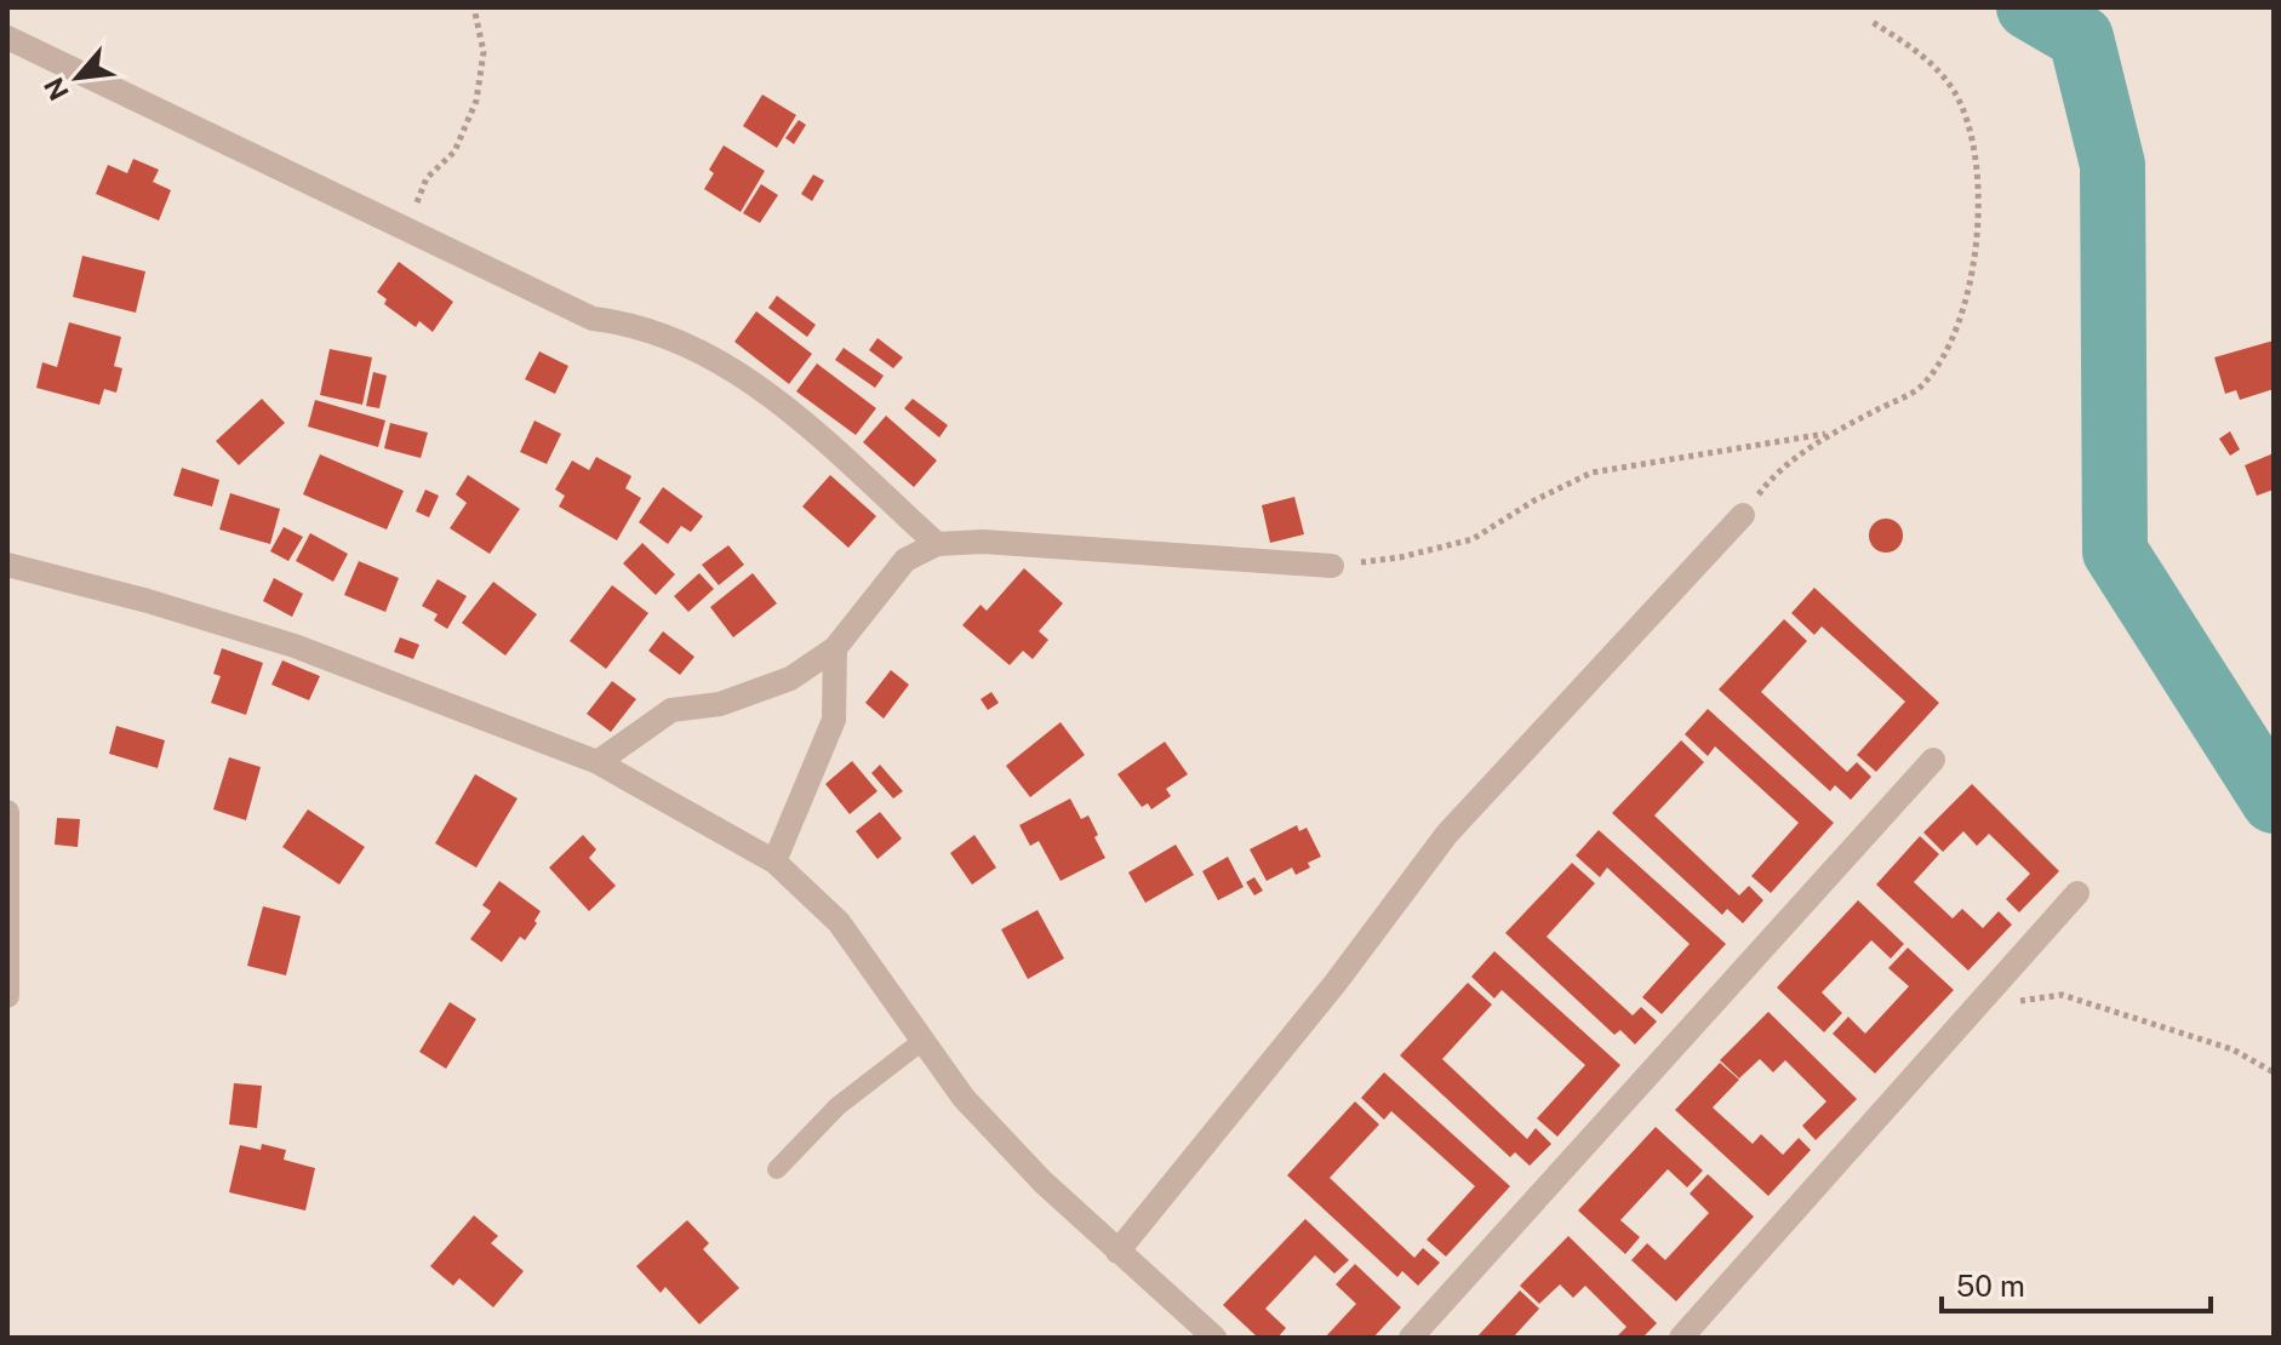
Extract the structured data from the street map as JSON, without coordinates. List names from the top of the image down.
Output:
{
  "scale_bar": "50 m",
  "north": "bottom left"
}
